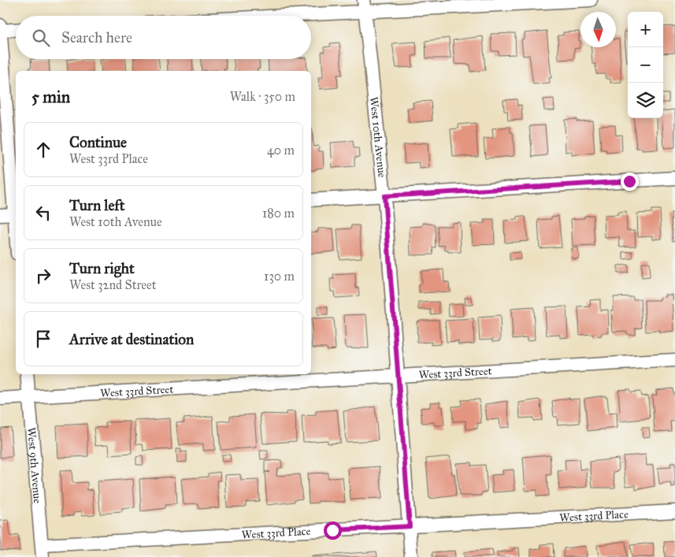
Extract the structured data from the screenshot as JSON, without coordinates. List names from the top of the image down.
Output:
{
  "streets": {
    "street": [
      "West 10th Avenue",
      "West 33rd Street",
      "West 9th Avenue",
      "West 33rd Place"
    ]
  },
  "crossings": [
    ["West 10th Avenue", "West 33rd Street"],
    ["West 10th Avenue", "West 33rd Place"],
    ["West 33rd Street", "West 9th Avenue"],
    ["West 9th Avenue", "West 33rd Place"]
  ],
  "north": "bottom",
  "page": {
    "map_buttons": ["+", "−"],
    "search": "Search here",
    "heading": ["5 min", "Walk · 350 m"],
    "list": [
      ["Continue", "West 33rd Place", "40 m"],
      ["Turn left", "West 10th Avenue", "180 m"],
      ["Turn right", "West 32nd Street", "130 m"],
      "Arrive at destination"
    ]
  }
}
